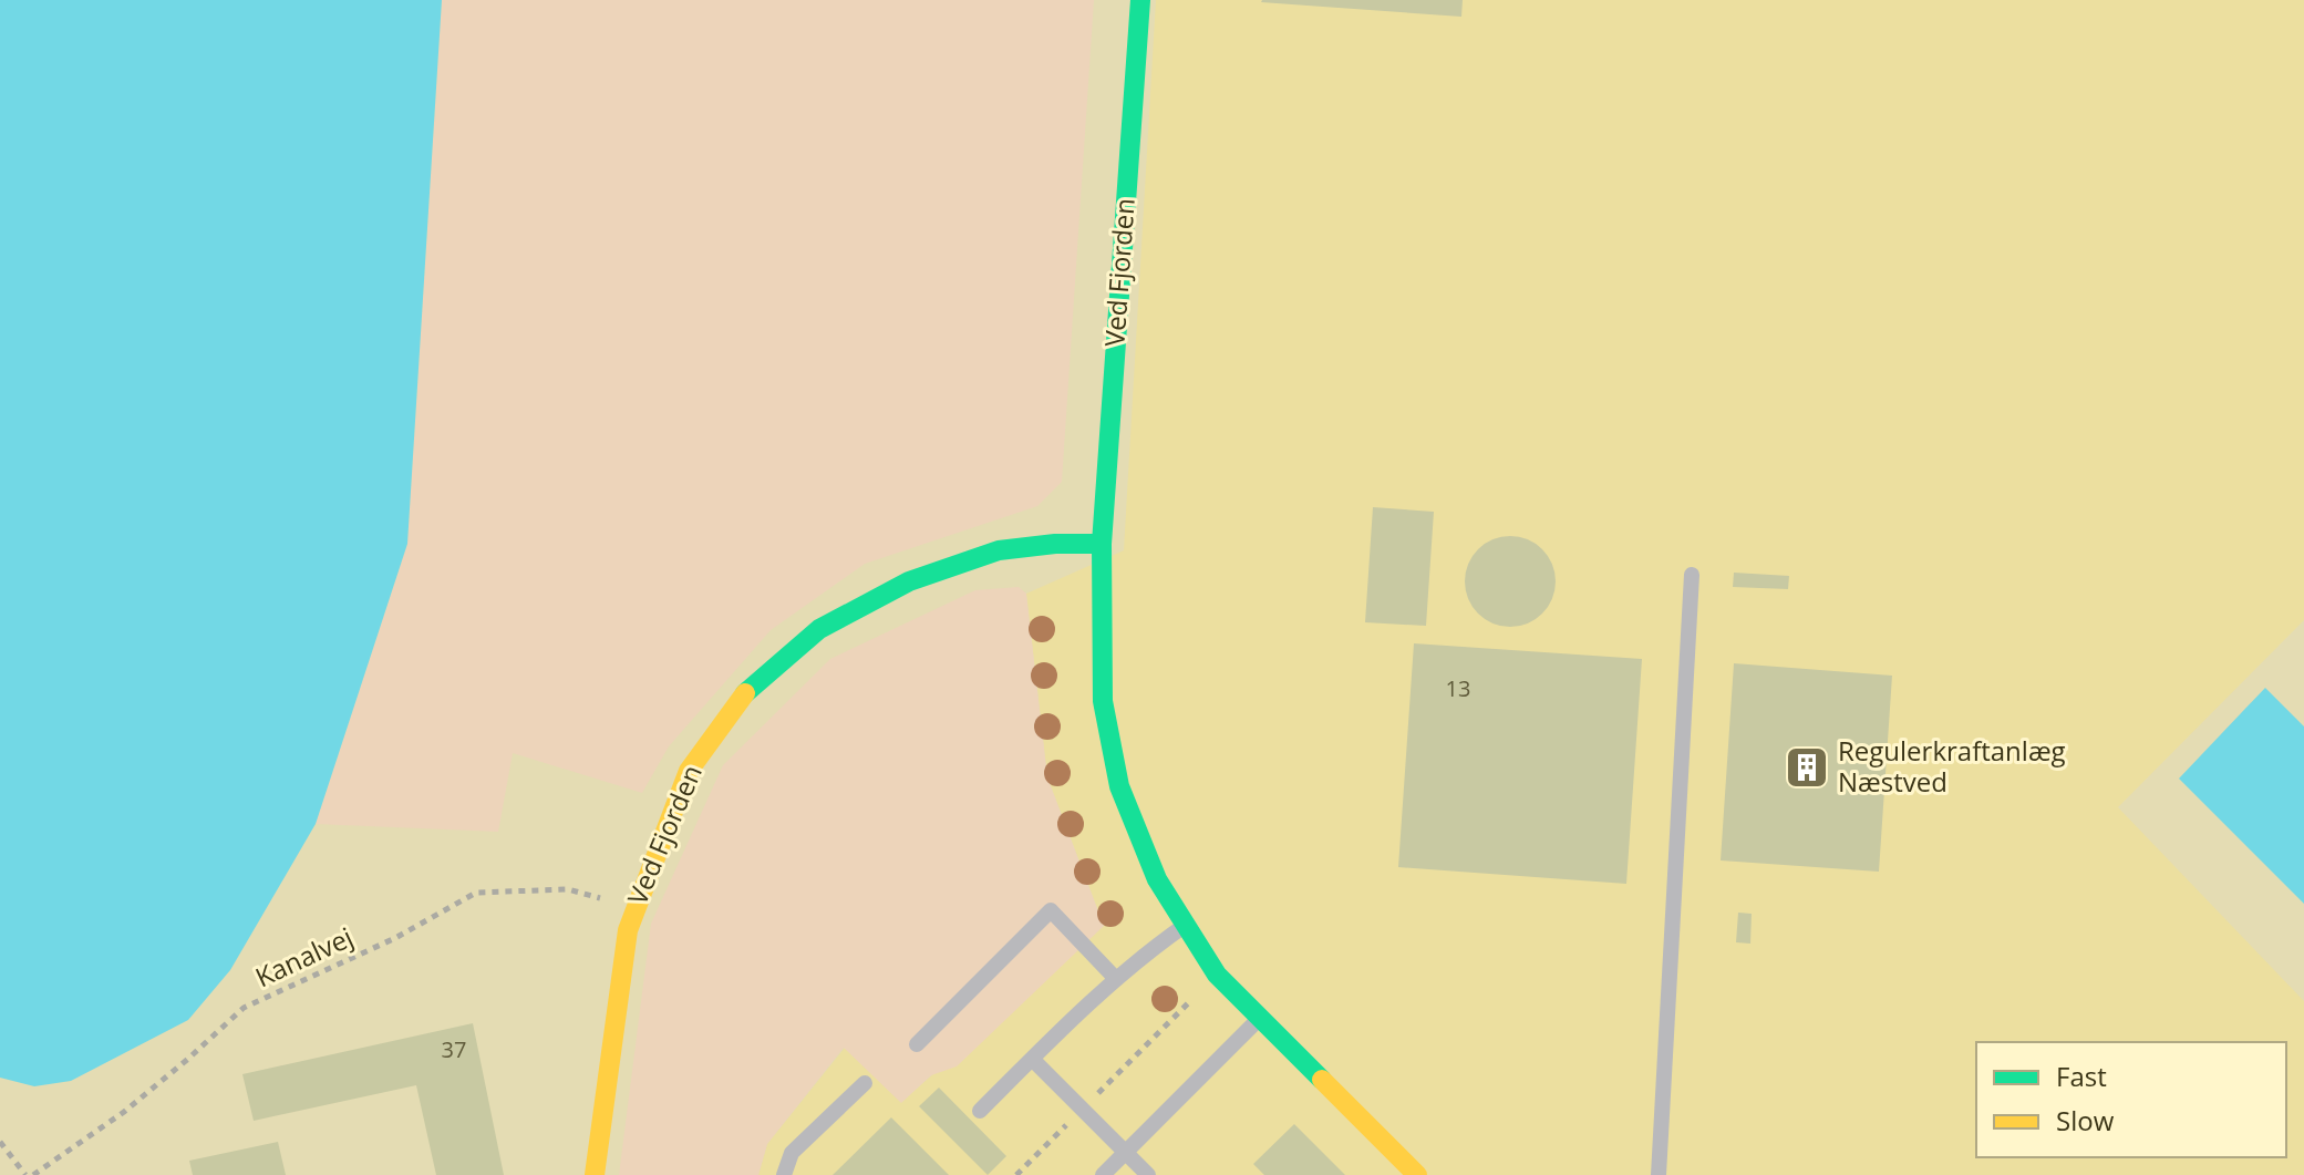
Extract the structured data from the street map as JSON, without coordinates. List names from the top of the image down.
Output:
{
  "streets": {
    "street": ["Ved Fjorden"],
    "path": ["Kanalvej"]
  },
  "crossings": [
    ["Ved Fjorden", "Kanalvej"]
  ],
  "places": {
    "building": ["Regulerkraftanlæg Næstved"]
  },
  "house_numbers": ["13", "37"],
  "legend": ["Fast", "Slow"]
}
